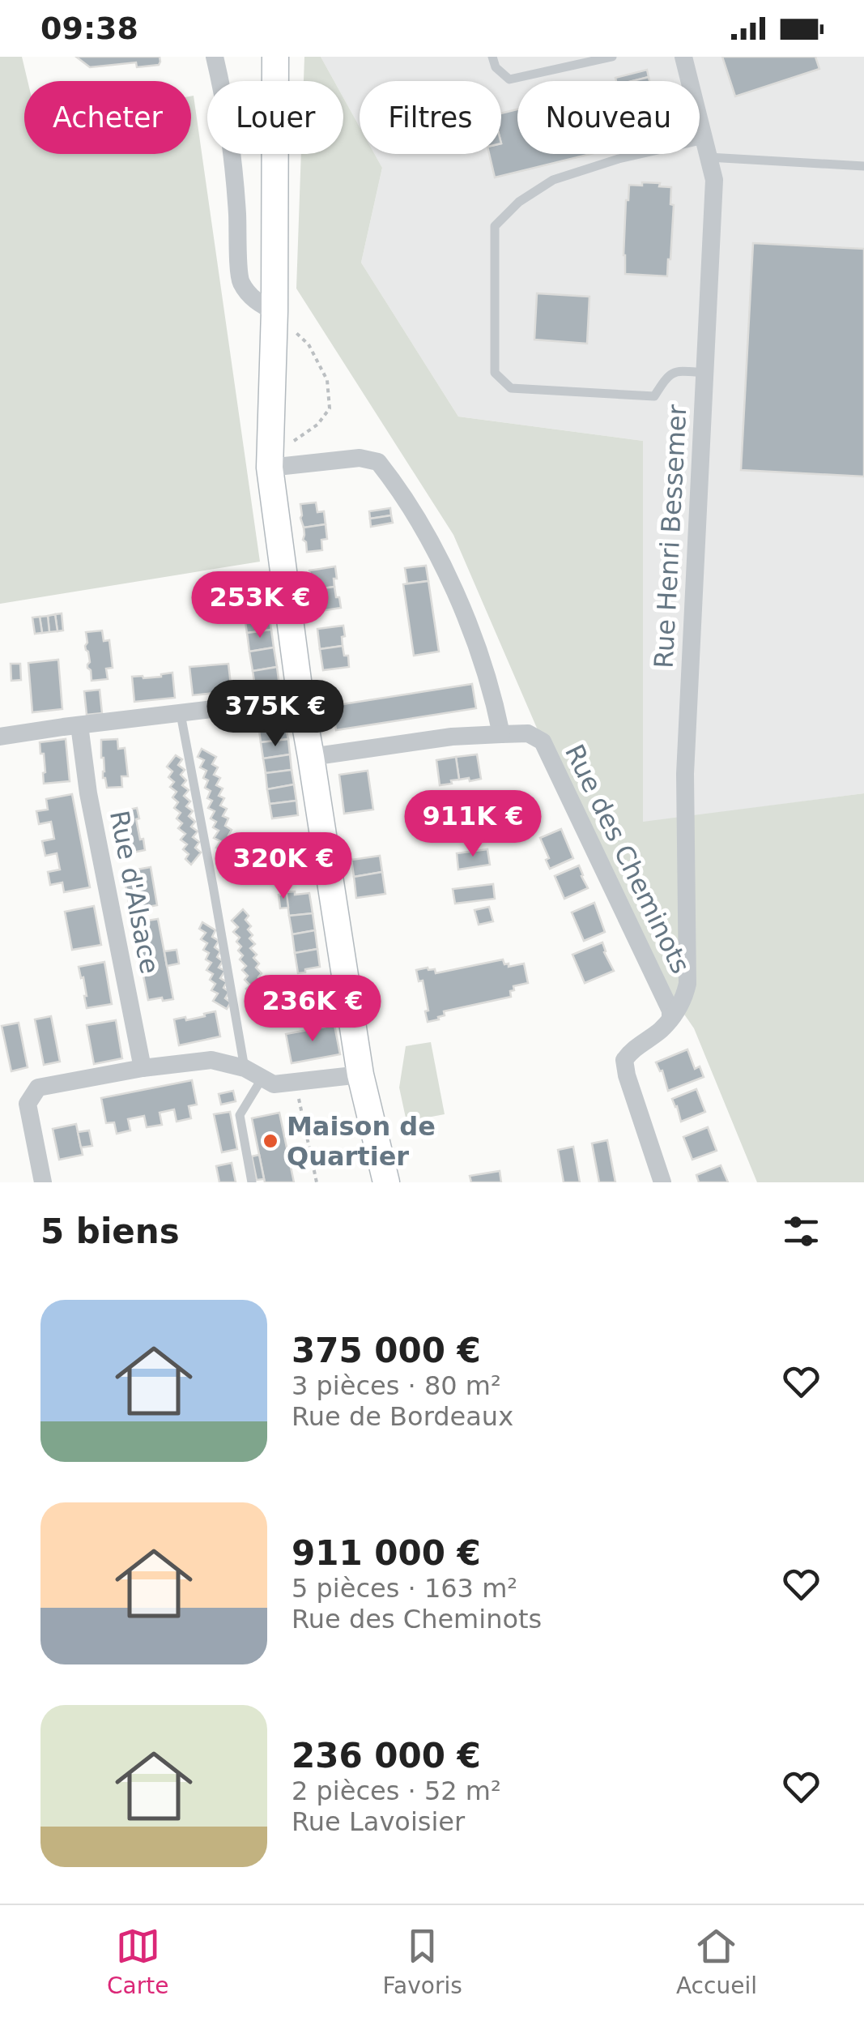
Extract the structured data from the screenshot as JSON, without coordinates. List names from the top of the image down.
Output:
{
  "streets": {
    "street": ["Rue Henri Bessemer", "Rue des Cheminots", "Rue d'Alsace"]
  },
  "crossings": [
    ["Rue Henri Bessemer", "Rue des Cheminots"]
  ],
  "places": ["Maison de Quartier"],
  "page": {
    "status": "09:38",
    "chip": [
      "Acheter",
      "Louer",
      "Filtres",
      "Nouveau"
    ],
    "price": [
      "253K €",
      "375K €",
      "911K €",
      "320K €",
      "236K €"
    ],
    "heading": "5 biens",
    "list": [
      {
        "name": "375 000 €",
        "note": "3 pièces · 80 m² · Rue de Bordeaux"
      },
      {
        "name": "911 000 €",
        "note": "5 pièces · 163 m² · Rue des Cheminots"
      },
      {
        "name": "236 000 €",
        "note": "2 pièces · 52 m² · Rue Lavoisier"
      }
    ],
    "tabs": ["Carte", "Favoris", "Accueil"]
  }
}
